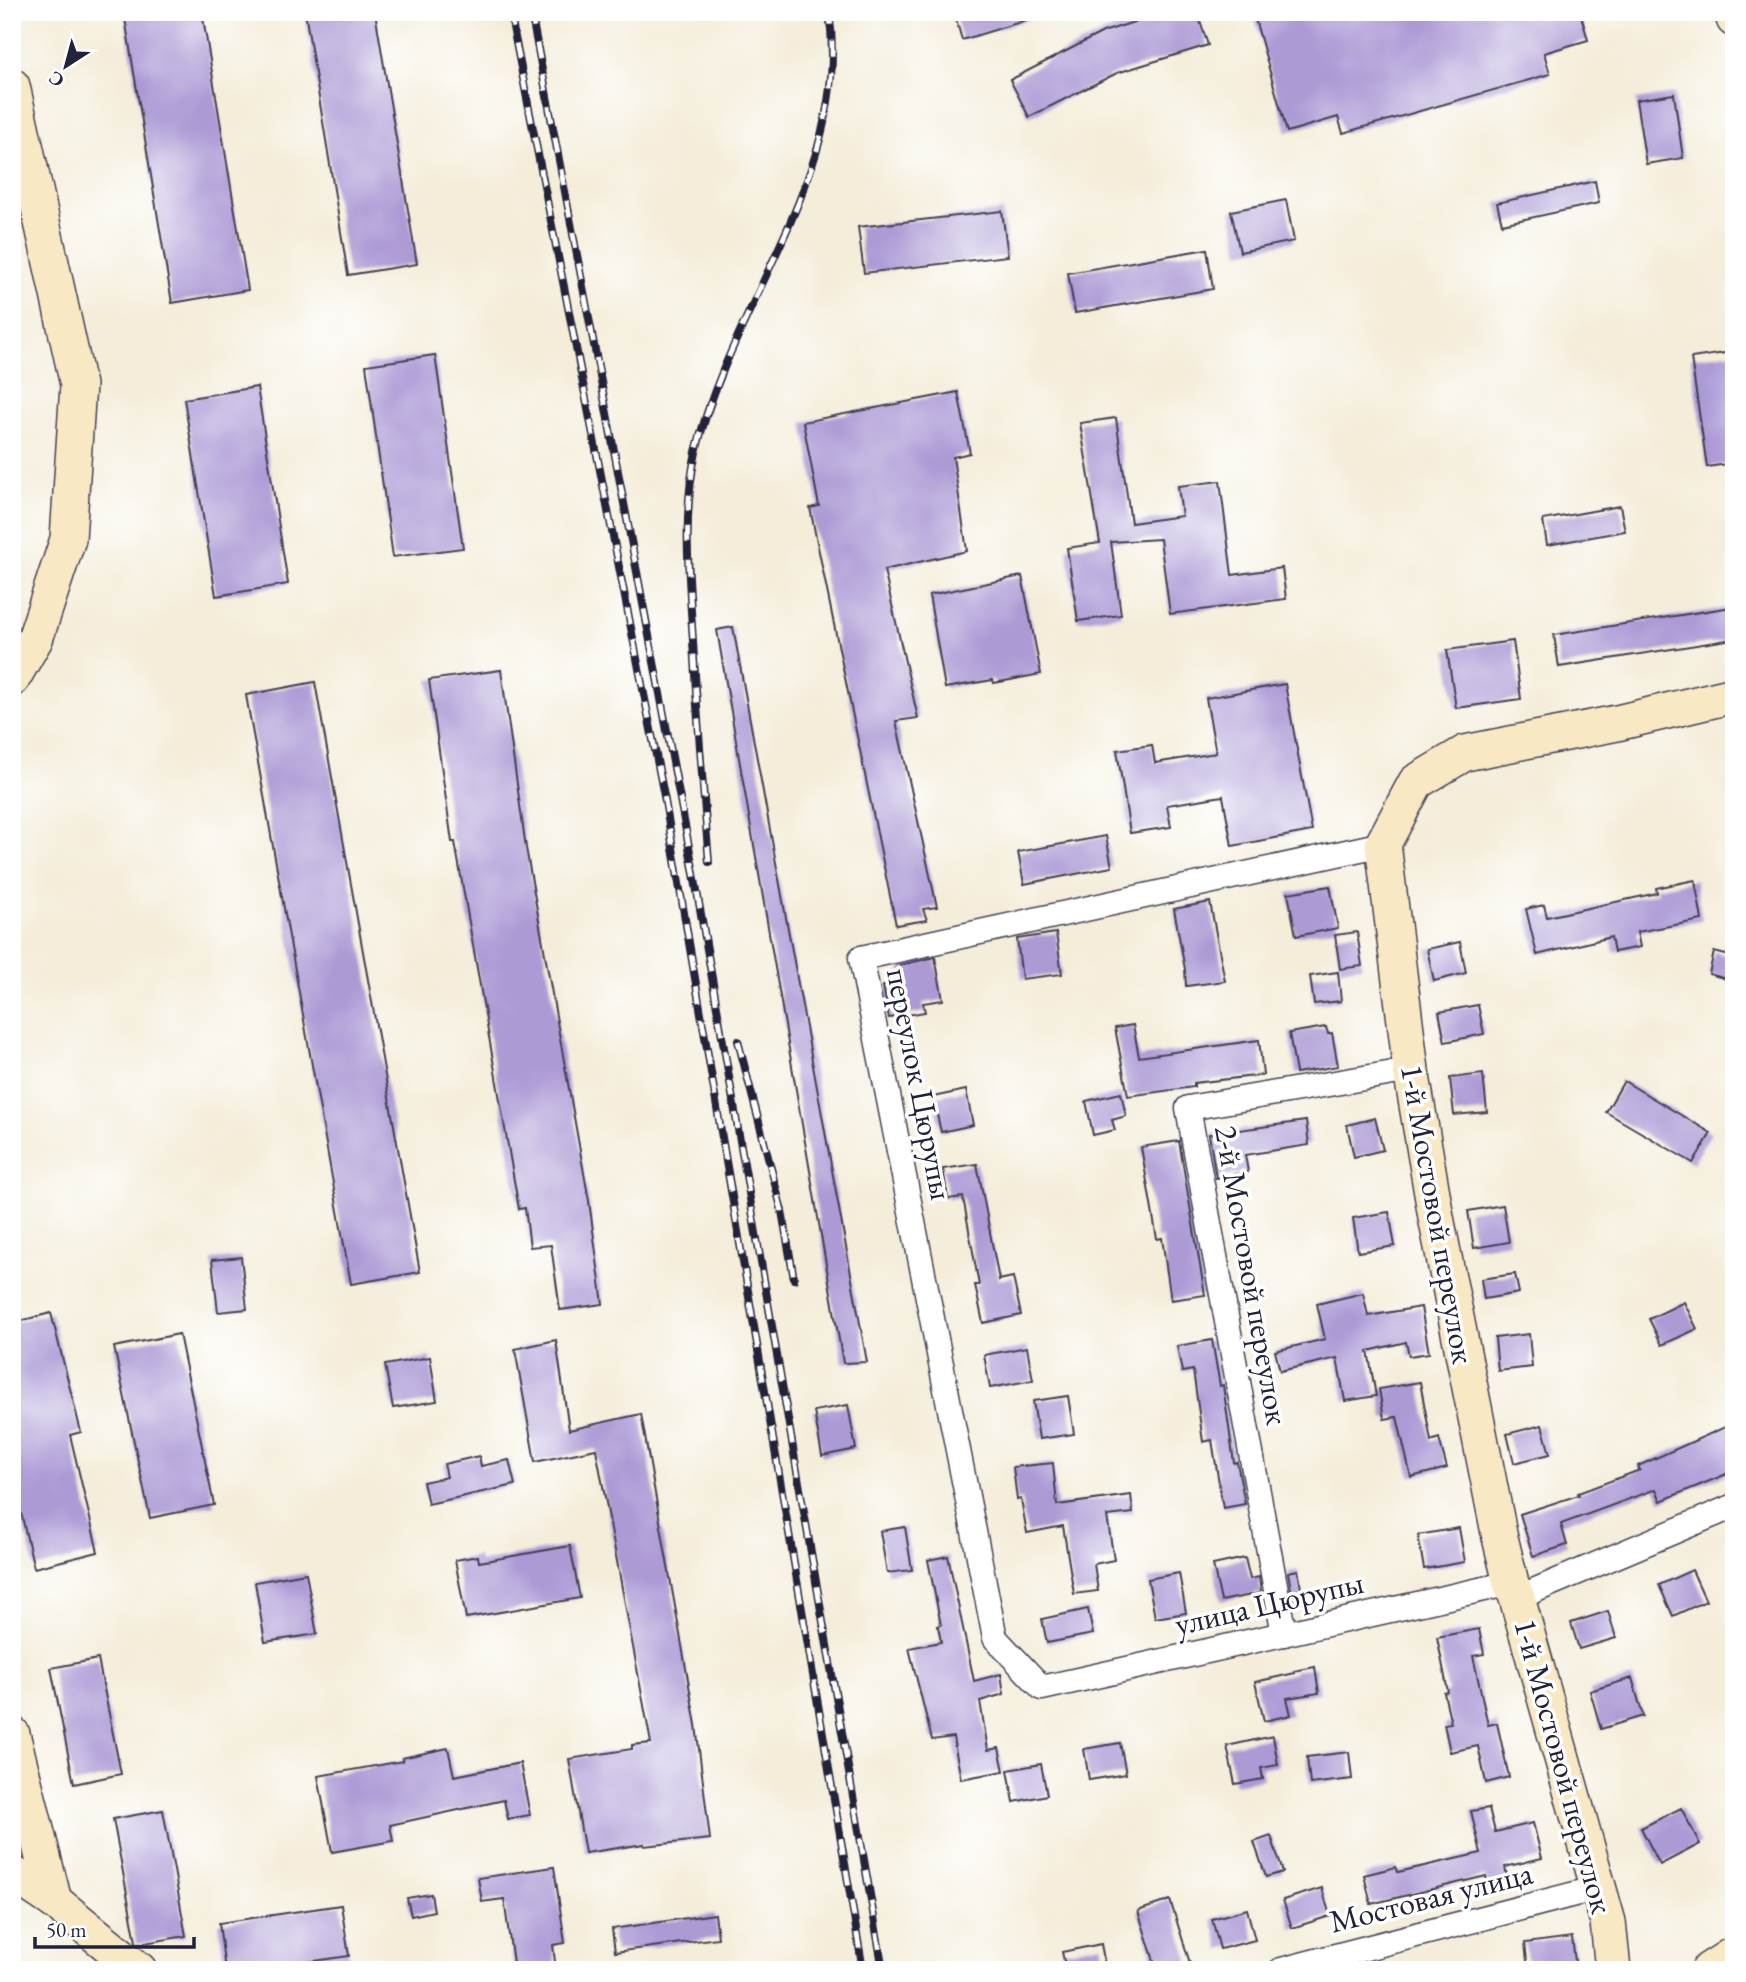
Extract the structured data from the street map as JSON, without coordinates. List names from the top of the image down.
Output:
{
  "streets": {
    "street": [
      "переулок Цюрупы",
      "1-й Мостовой переулок",
      "2-й Мостовой переулок",
      "улица Цюрупы",
      "Мостовая улица"
    ]
  },
  "crossings": [
    ["переулок Цюрупы", "1-й Мостовой переулок"],
    ["переулок Цюрупы", "улица Цюрупы"],
    ["1-й Мостовой переулок", "2-й Мостовой переулок"],
    ["1-й Мостовой переулок", "улица Цюрупы"],
    ["1-й Мостовой переулок", "Мостовая улица"],
    ["2-й Мостовой переулок", "улица Цюрупы"]
  ],
  "scale_bar": "50 m",
  "north": "bottom left"
}
